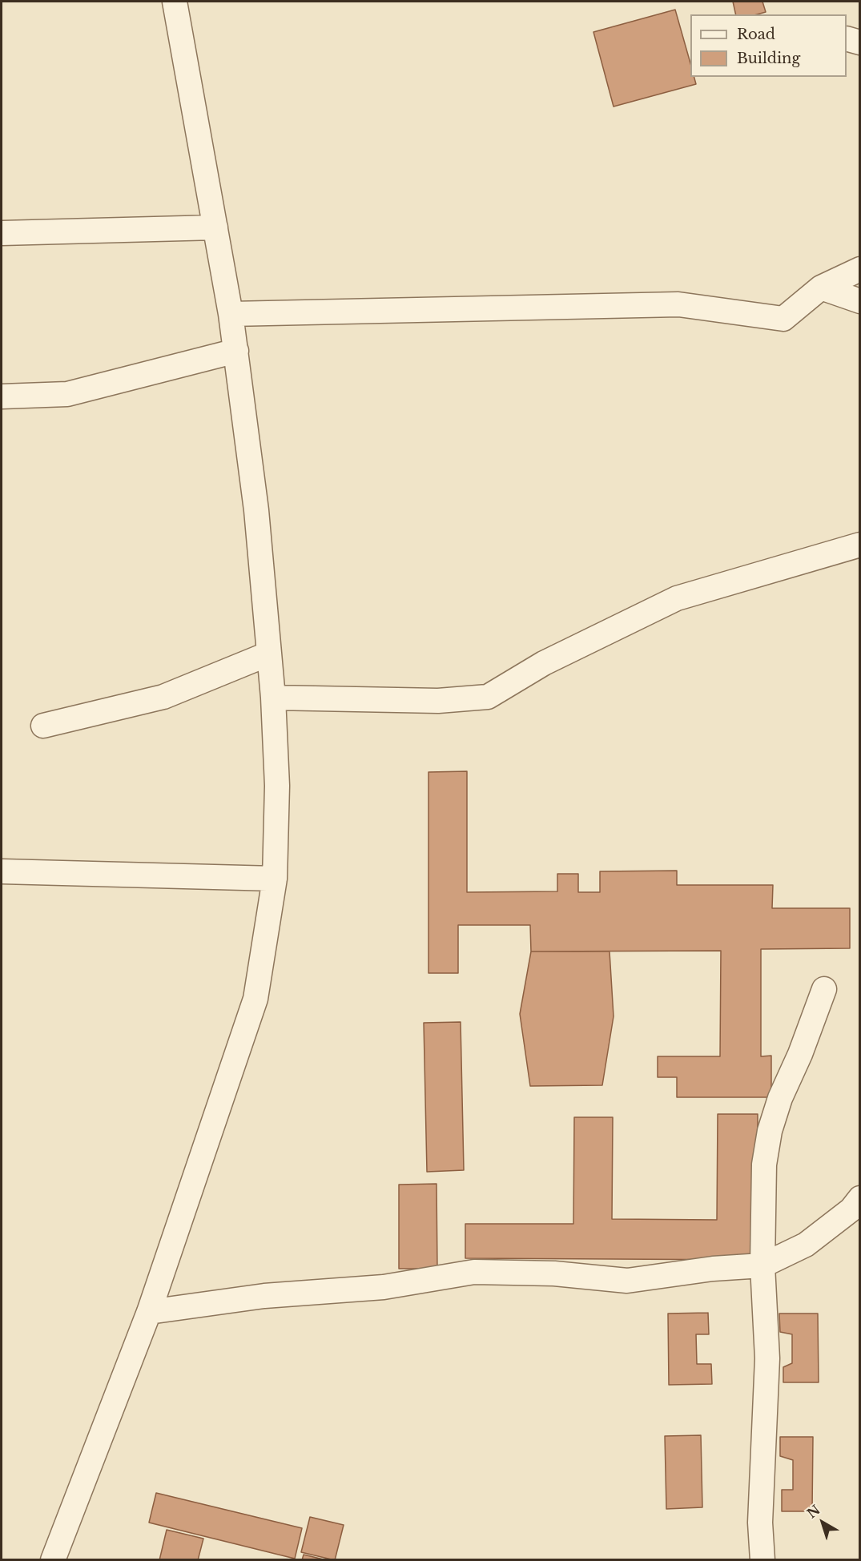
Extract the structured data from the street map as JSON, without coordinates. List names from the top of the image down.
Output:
{
  "legend": ["Road", "Building"],
  "north": "top left"
}
